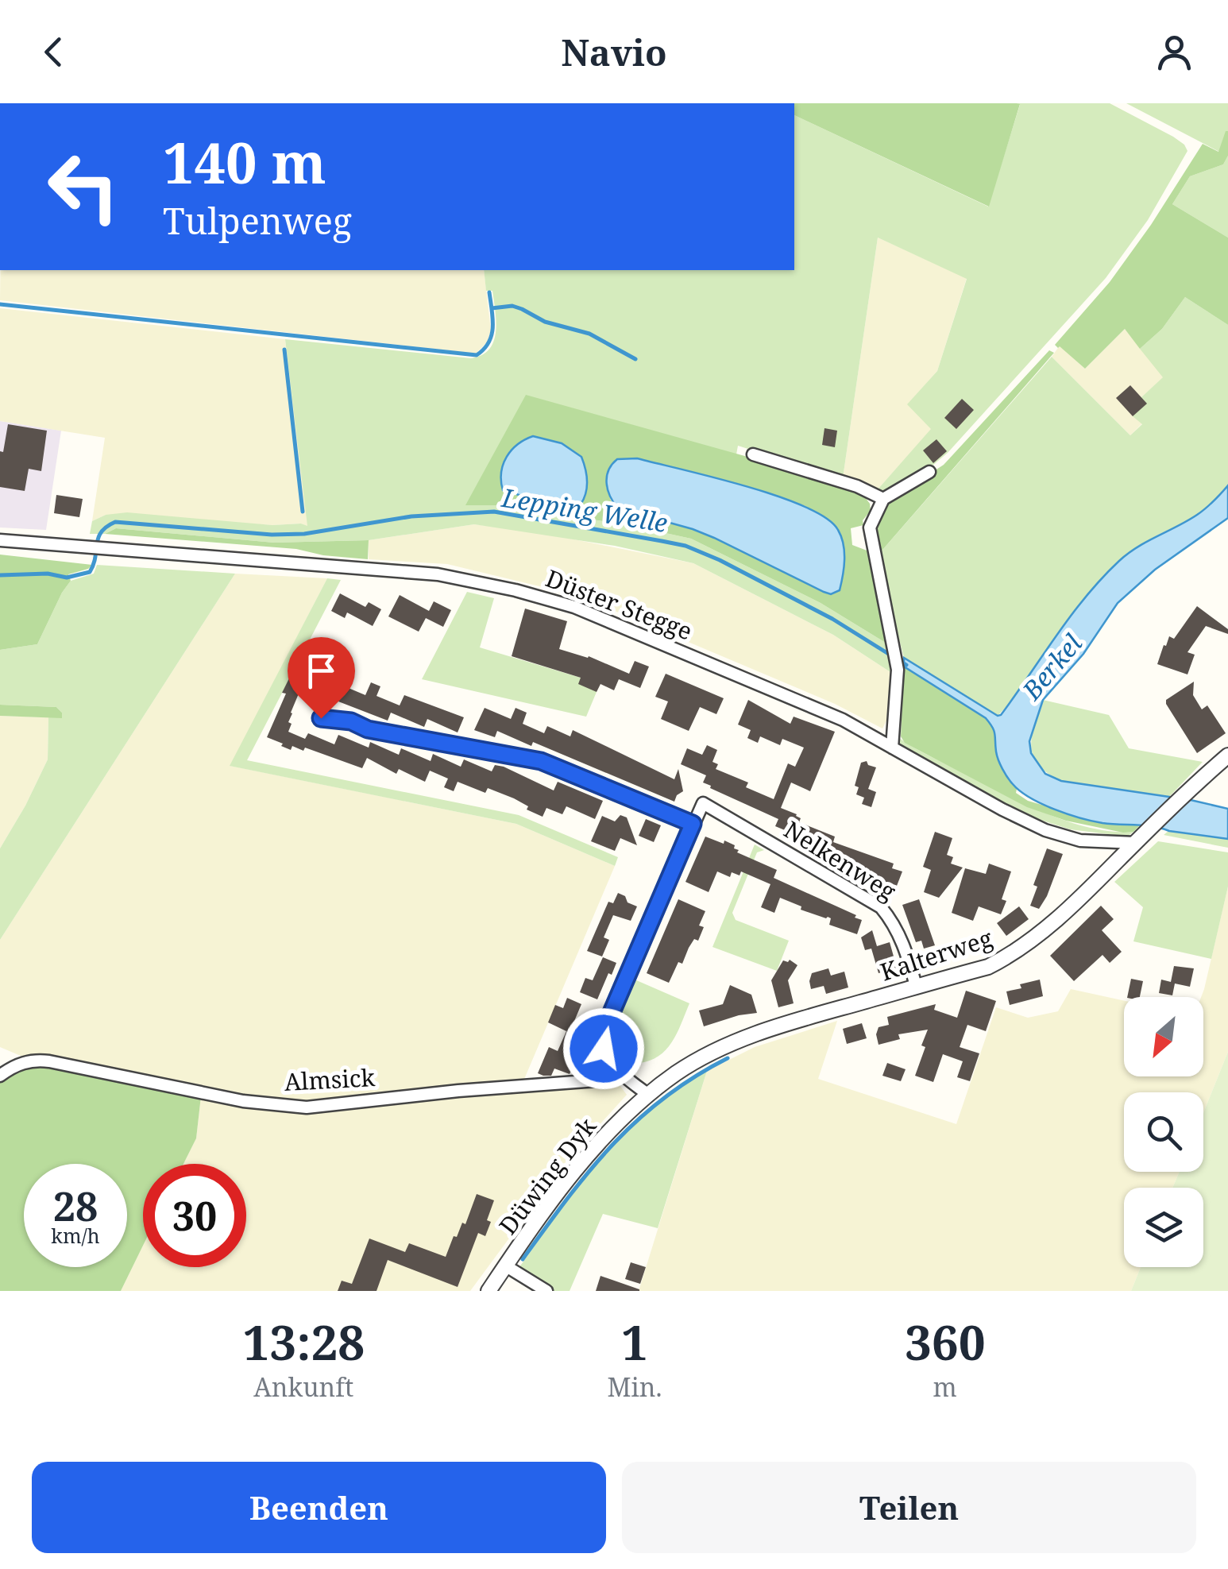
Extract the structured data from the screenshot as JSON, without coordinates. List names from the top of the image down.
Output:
{
  "streets": {
    "street": [
      "Düster Stegge",
      "Nelkenweg",
      "Kalterweg",
      "Almsick",
      "Düwing Dyk"
    ]
  },
  "crossings": [
    ["Düster Stegge", "Kalterweg"],
    ["Nelkenweg", "Kalterweg"],
    ["Kalterweg", "Düwing Dyk"]
  ],
  "water": ["Lepping Welle", "Berkel"],
  "north": "bottom left",
  "page": {
    "header": "Navio",
    "turn": ["140 m", "Tulpenweg"],
    "speed": "28 km/h",
    "limit": "30",
    "eta": [
      "13:28",
      "Ankunft",
      "1",
      "Min.",
      "360",
      "m"
    ],
    "buttons": ["Beenden", "Teilen"]
  }
}
